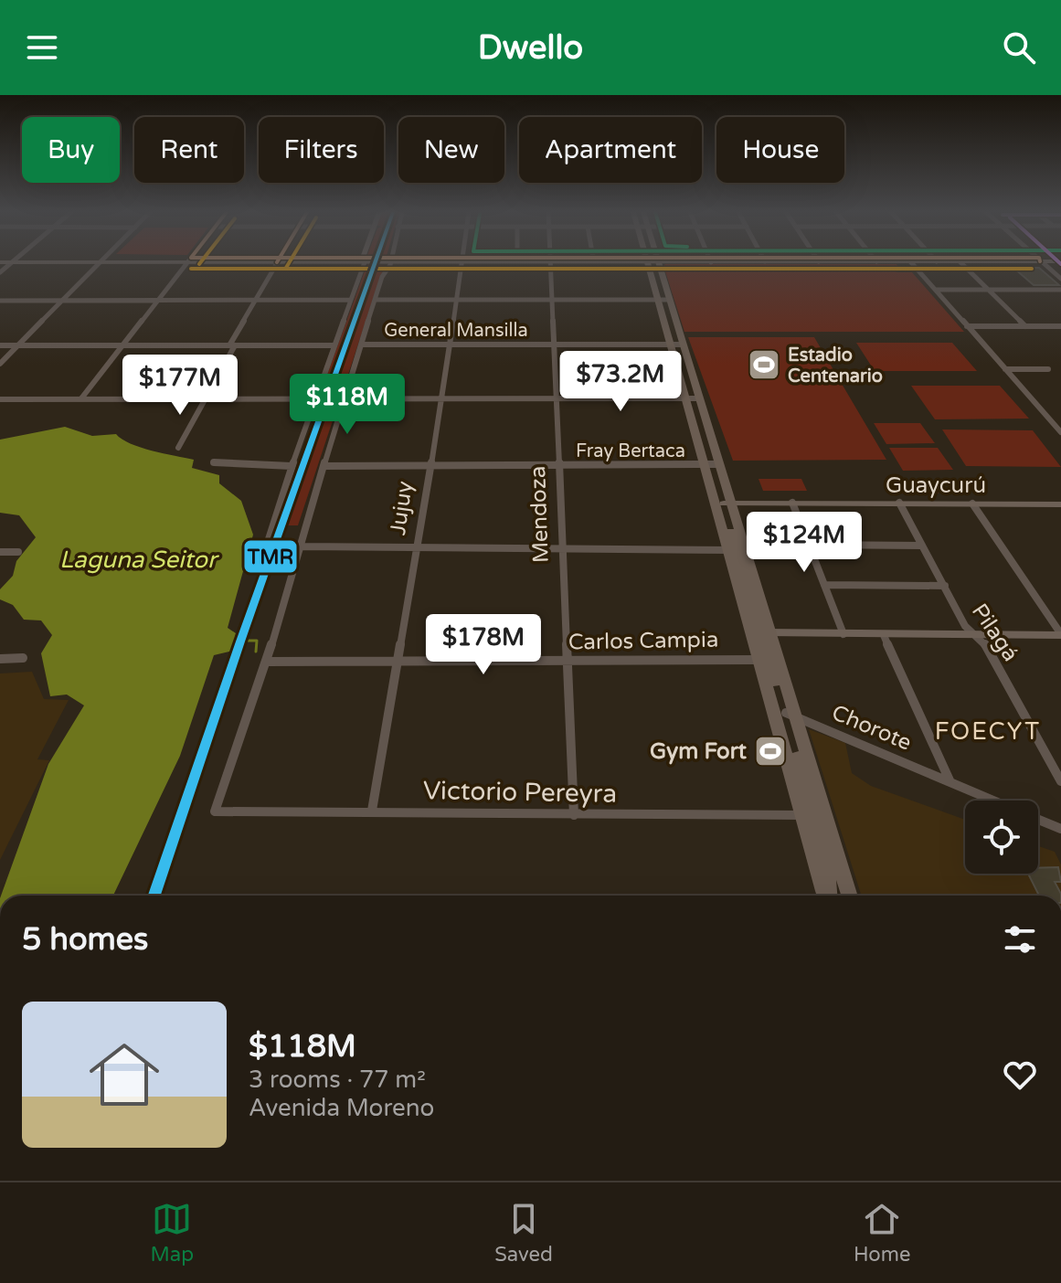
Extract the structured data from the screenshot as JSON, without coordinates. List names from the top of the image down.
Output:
{
  "streets": {
    "main road": ["Guaycurú"],
    "street": [
      "General Mansilla",
      "Fray Bertaca",
      "Jujuy",
      "Mendoza",
      "Pilagá",
      "Carlos Campia",
      "Chorote",
      "Victorio Pereyra"
    ]
  },
  "crossings": [
    ["General Mansilla", "Jujuy"],
    ["General Mansilla", "Mendoza"],
    ["Fray Bertaca", "Jujuy"],
    ["Fray Bertaca", "Mendoza"],
    ["Guaycurú", "Pilagá"],
    ["Jujuy", "Carlos Campia"],
    ["Jujuy", "Victorio Pereyra"],
    ["Mendoza", "Carlos Campia"],
    ["Mendoza", "Victorio Pereyra"],
    ["Carlos Campia", "Victorio Pereyra"]
  ],
  "districts": ["FOECYT"],
  "water": ["Laguna Seitor"],
  "places": {
    "sports": ["Estadio Centenario", "Gym Fort"]
  },
  "lines": ["transit line TMR"],
  "page": {
    "header": "Dwello",
    "chip": [
      "Buy",
      "Rent",
      "Filters",
      "New",
      "Apartment",
      "House"
    ],
    "price": [
      "$73.2M",
      "$177M",
      "$118M",
      "$124M",
      "$178M"
    ],
    "heading": "5 homes",
    "list": [
      {
        "name": "$118M",
        "note": "3 rooms · 77 m² · Avenida Moreno"
      }
    ],
    "tabs": ["Map", "Saved", "Home"]
  }
}
